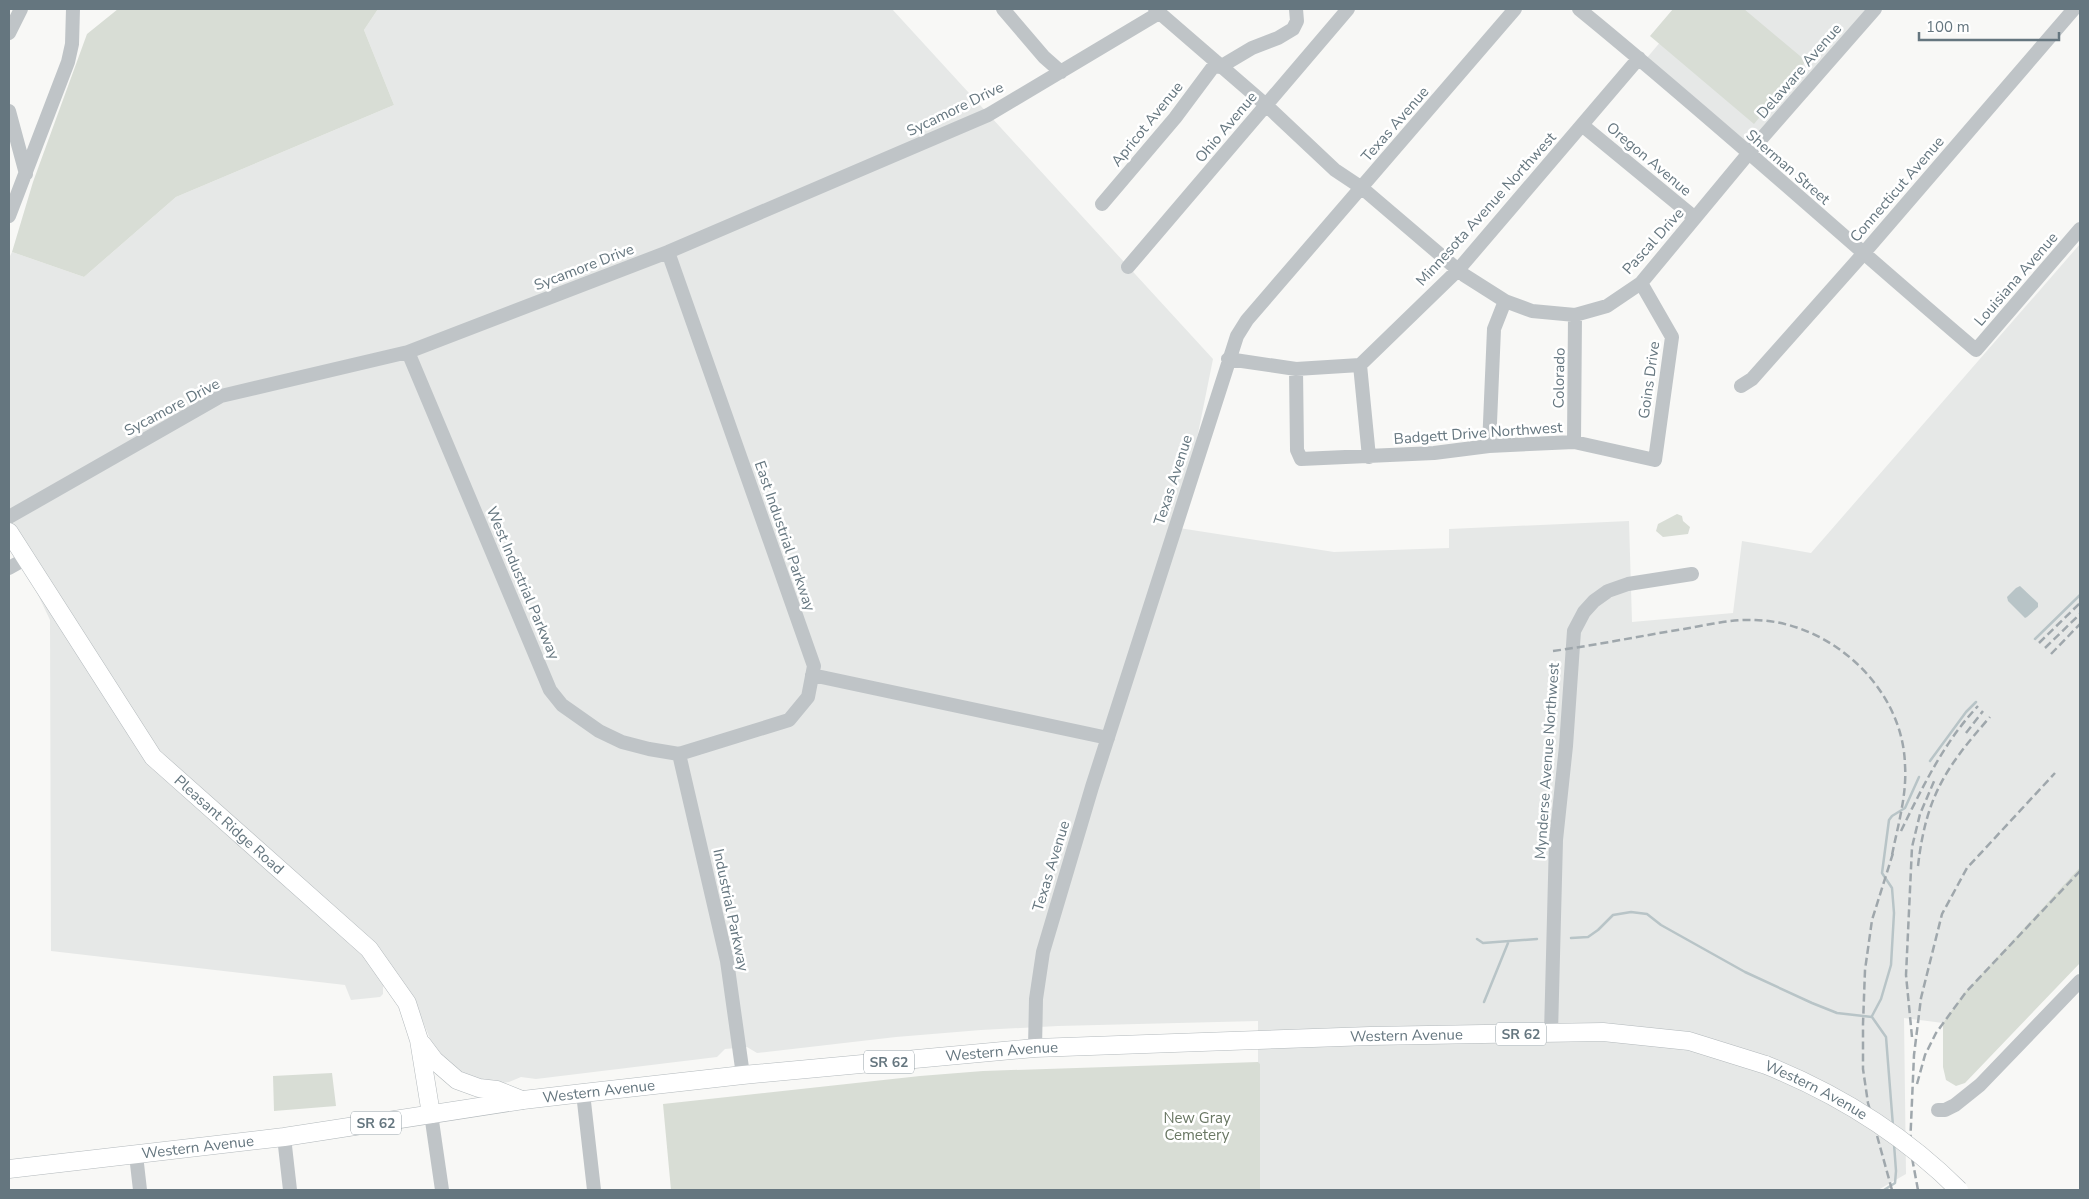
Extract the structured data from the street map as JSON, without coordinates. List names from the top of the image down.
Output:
{
  "streets": {
    "main road": ["Pleasant Ridge Road", "SR 62", "Western Avenue"],
    "street": [
      "Delaware Avenue",
      "Sycamore Drive",
      "Apricot Avenue",
      "Texas Avenue",
      "Ohio Avenue",
      "Oregon Avenue",
      "Sherman Street",
      "Connecticut Avenue",
      "Minnesota Avenue Northwest",
      "Pascal Drive",
      "Louisiana Avenue",
      "Colorado",
      "Goins Drive",
      "Badgett Drive Northwest",
      "East Industrial Parkway",
      "West Industrial Parkway",
      "Mynderse Avenue Northwest",
      "Industrial Parkway"
    ]
  },
  "crossings": [
    ["Delaware Avenue", "Sherman Street"],
    ["Delaware Avenue", "Pascal Drive"],
    ["Sycamore Drive", "Pascal Drive"],
    ["Sycamore Drive", "East Industrial Parkway"],
    ["Sycamore Drive", "West Industrial Parkway"],
    ["Apricot Avenue", "Pascal Drive"],
    ["Texas Avenue", "Pascal Drive"],
    ["Texas Avenue", "Western Avenue"],
    ["Ohio Avenue", "Pascal Drive"],
    ["Oregon Avenue", "Minnesota Avenue Northwest"],
    ["Oregon Avenue", "Pascal Drive"],
    ["Sherman Street", "Connecticut Avenue"],
    ["Sherman Street", "Minnesota Avenue Northwest"],
    ["Sherman Street", "Pascal Drive"],
    ["Sherman Street", "Louisiana Avenue"],
    ["Minnesota Avenue Northwest", "Pascal Drive"],
    ["Pascal Drive", "Colorado"],
    ["Pascal Drive", "Goins Drive"],
    ["Colorado", "Badgett Drive Northwest"],
    ["Goins Drive", "Badgett Drive Northwest"],
    ["East Industrial Parkway", "West Industrial Parkway"],
    ["East Industrial Parkway", "Industrial Parkway"],
    ["West Industrial Parkway", "Industrial Parkway"],
    ["Mynderse Avenue Northwest", "Western Avenue"],
    ["Pleasant Ridge Road", "Western Avenue"],
    ["Industrial Parkway", "Western Avenue"]
  ],
  "parks": ["New Gray Cemetery"],
  "scale_bar": "100 m"
}
